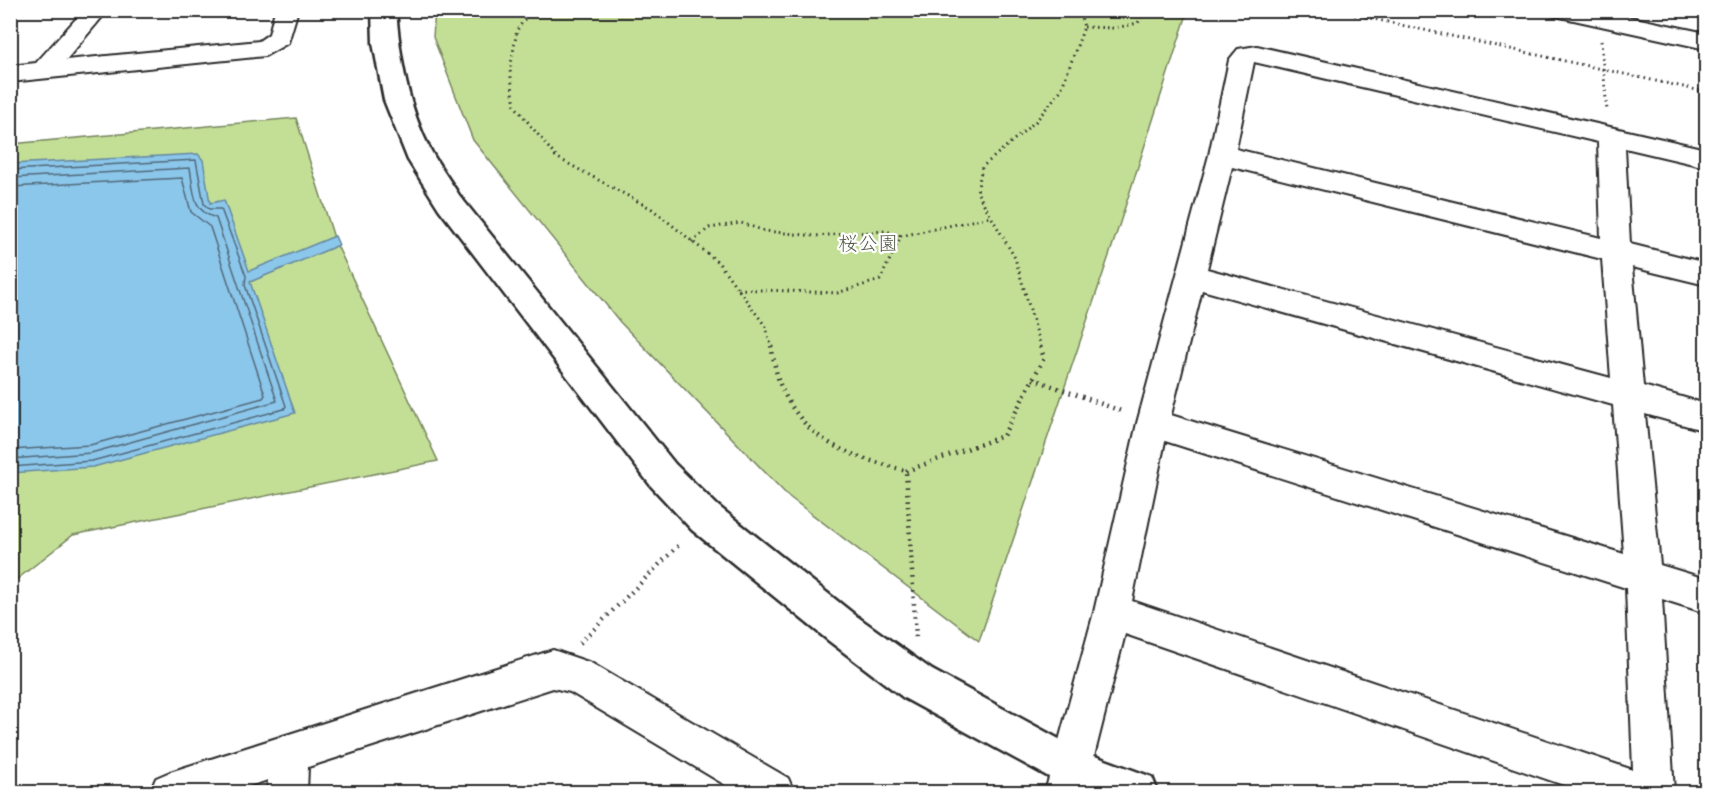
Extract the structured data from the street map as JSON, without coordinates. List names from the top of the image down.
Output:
{
  "parks": ["桜公園"]
}
